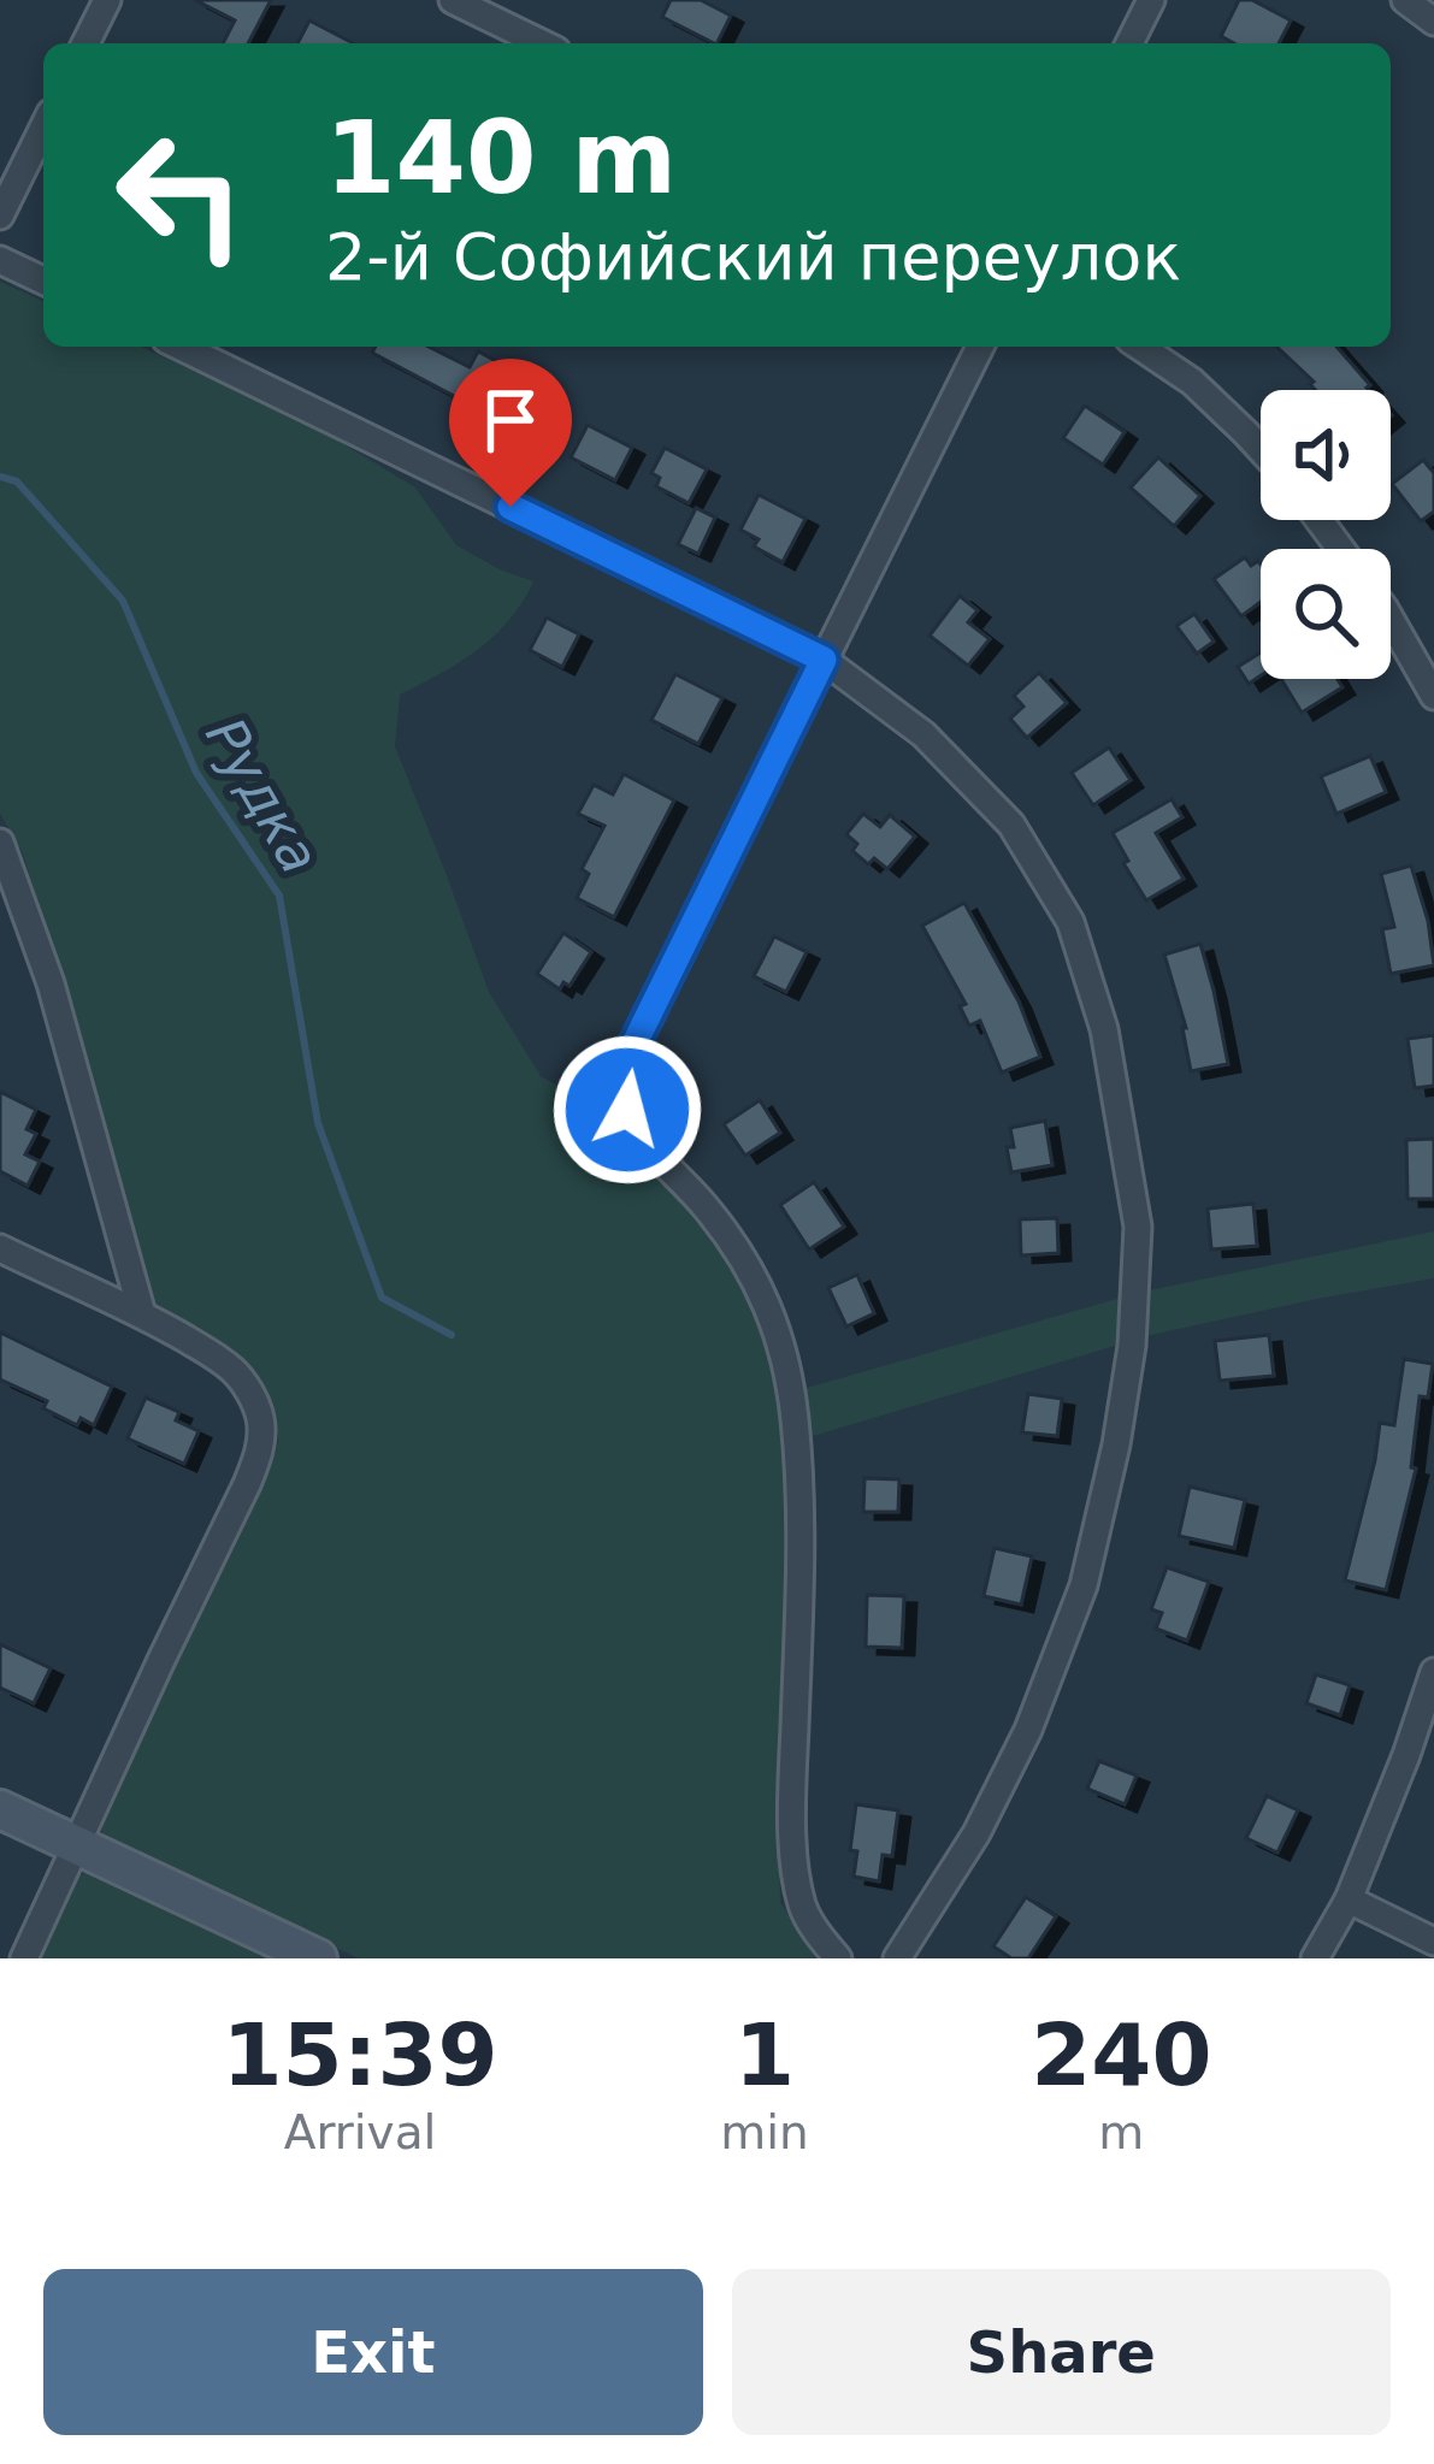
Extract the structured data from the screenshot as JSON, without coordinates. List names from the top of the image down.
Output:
{
  "water": ["Рудка"],
  "page": {
    "turn": ["140 m", "2-й Софийский переулок"],
    "eta": [
      "15:39",
      "Arrival",
      "1",
      "min",
      "240",
      "m"
    ],
    "buttons": ["Exit", "Share"]
  }
}
